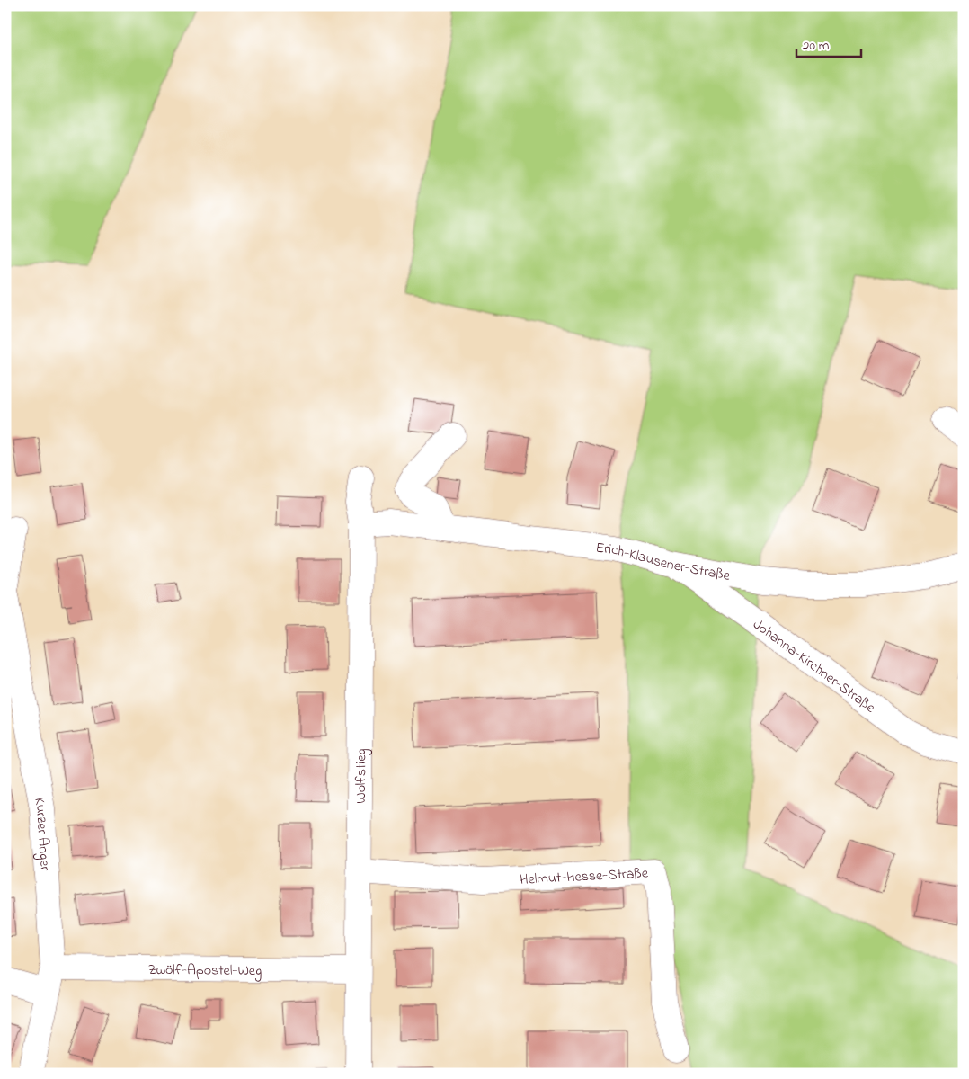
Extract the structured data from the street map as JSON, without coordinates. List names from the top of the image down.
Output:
{
  "streets": {
    "street": [
      "Erich-Klausener-Straße",
      "Johanna-Kirchner-Straße",
      "Wolfstieg",
      "Kurzer Anger",
      "Helmut-Hesse-Straße",
      "Zwölf-Apostel-Weg"
    ]
  },
  "crossings": [
    ["Erich-Klausener-Straße", "Johanna-Kirchner-Straße"],
    ["Erich-Klausener-Straße", "Wolfstieg"],
    ["Wolfstieg", "Helmut-Hesse-Straße"],
    ["Wolfstieg", "Zwölf-Apostel-Weg"],
    ["Kurzer Anger", "Zwölf-Apostel-Weg"]
  ],
  "scale_bar": "20 m"
}
